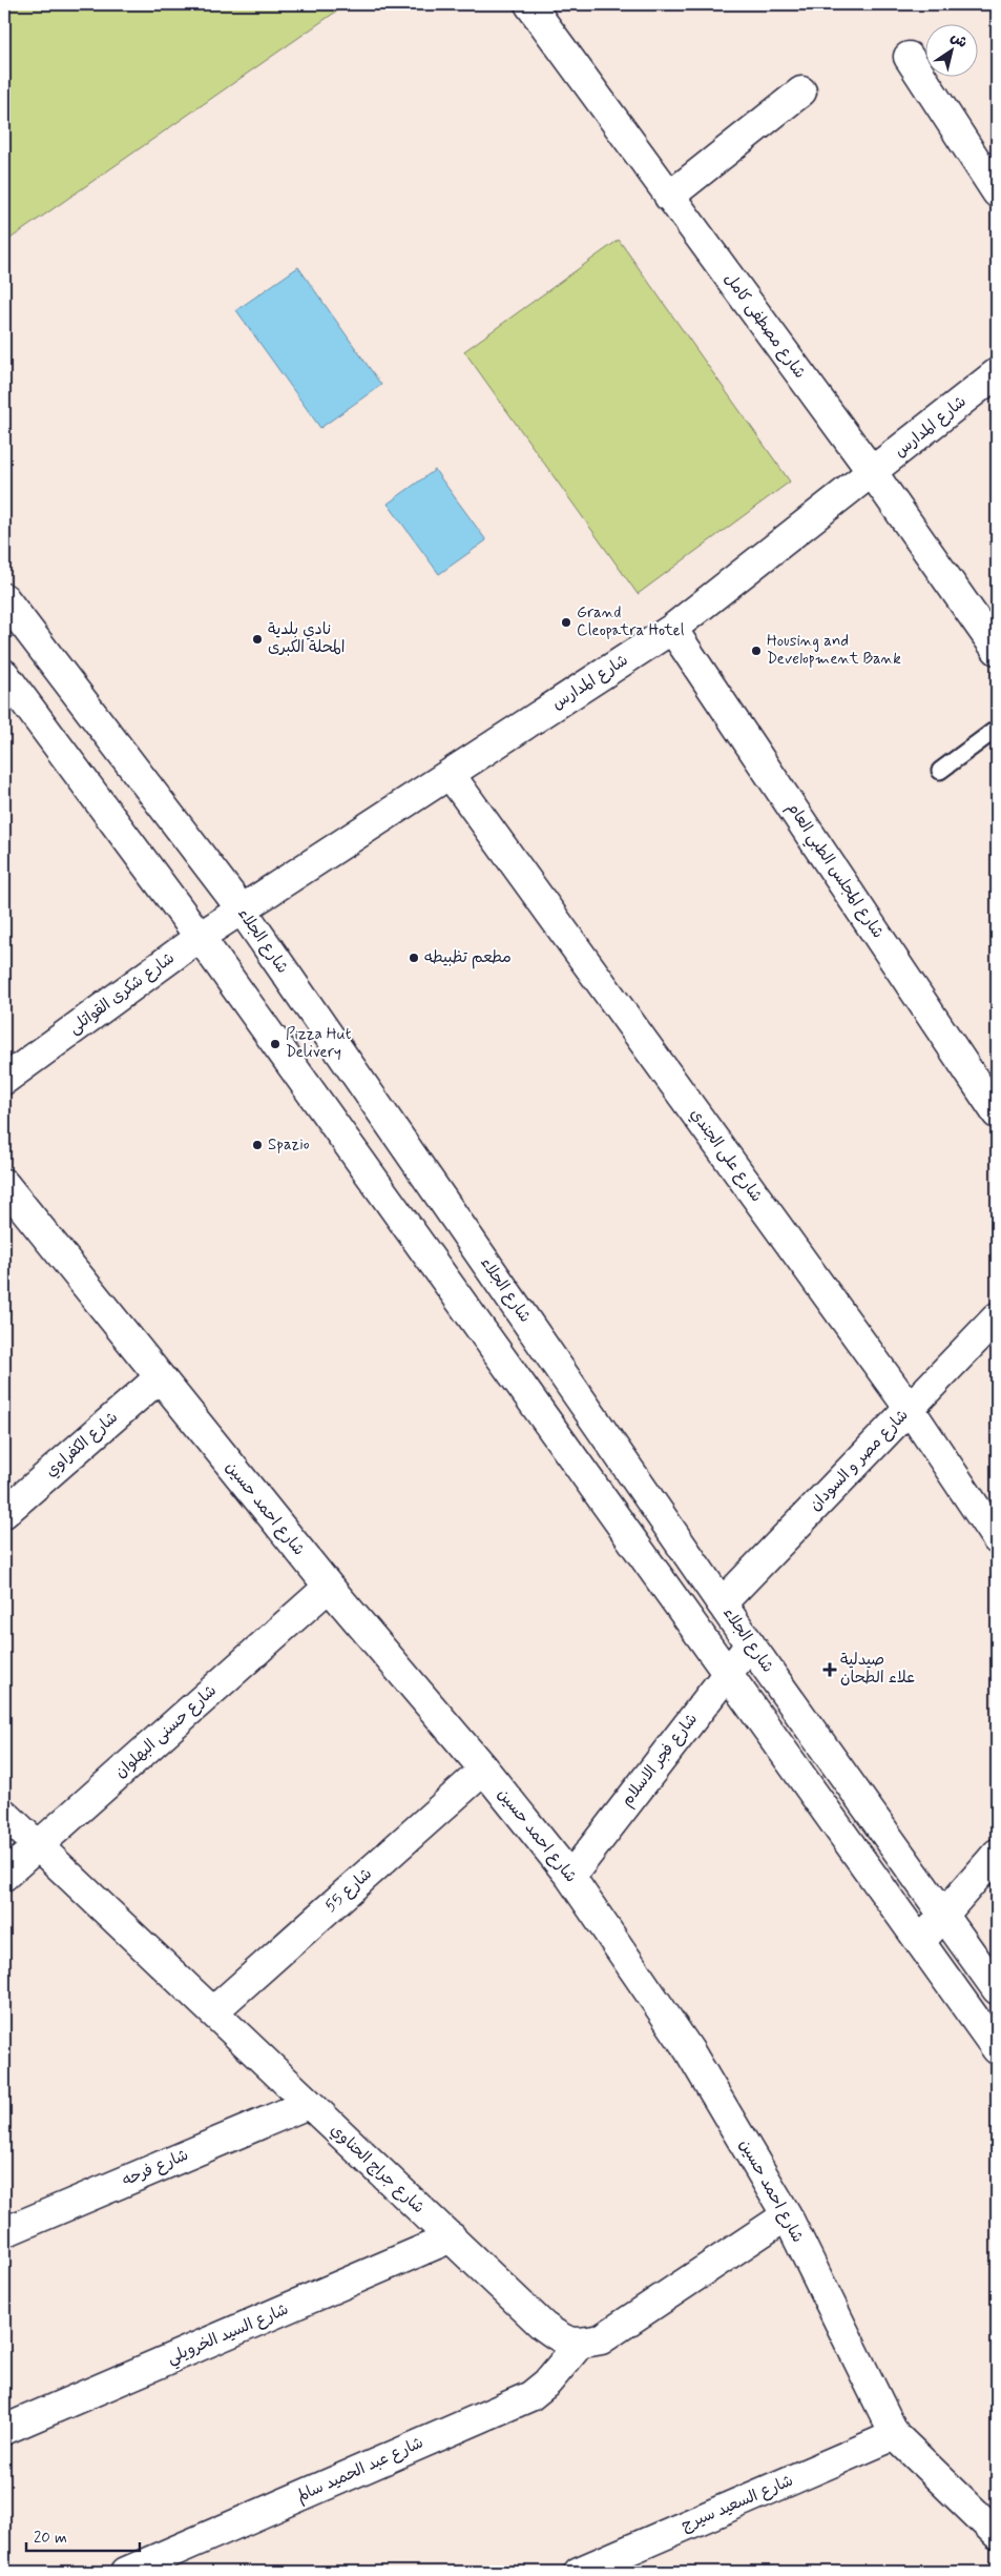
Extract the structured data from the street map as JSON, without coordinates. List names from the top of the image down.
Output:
{
  "streets": {
    "street": [
      "شارع مصطفى كامل",
      "شارع المدارس",
      "شارع المجلس الطبي العام",
      "شارع الجلاء",
      "شارع شكرى القواتلى",
      "شارع على الجندي",
      "شارع الكفراوي",
      "شارع مصر و السودان",
      "شارع احمد حسين",
      "شارع حسنى البهلوان",
      "شارع فجر الاسلام",
      "شارع 55",
      "شارع فرحه",
      "شارع جراج الحناوي",
      "شارع السيد الخرويلي",
      "شارع عبد الحميد سالم",
      "شارع السعيد سيرج"
    ]
  },
  "crossings": [
    ["شارع مصطفى كامل", "شارع المدارس"],
    ["شارع المدارس", "شارع المجلس الطبي العام"],
    ["شارع المدارس", "شارع الجلاء"],
    ["شارع المدارس", "شارع شكرى القواتلى"],
    ["شارع المدارس", "شارع على الجندي"],
    ["شارع الجلاء", "شارع شكرى القواتلى"],
    ["شارع الجلاء", "شارع مصر و السودان"],
    ["شارع الجلاء", "شارع فجر الاسلام"],
    ["شارع على الجندي", "شارع مصر و السودان"],
    ["شارع الكفراوي", "شارع احمد حسين"],
    ["شارع احمد حسين", "شارع حسنى البهلوان"],
    ["شارع احمد حسين", "شارع فجر الاسلام"],
    ["شارع احمد حسين", "شارع 55"],
    ["شارع احمد حسين", "شارع السعيد سيرج"],
    ["شارع حسنى البهلوان", "شارع جراج الحناوي"],
    ["شارع 55", "شارع جراج الحناوي"],
    ["شارع فرحه", "شارع جراج الحناوي"],
    ["شارع جراج الحناوي", "شارع السيد الخرويلي"],
    ["شارع جراج الحناوي", "شارع عبد الحميد سالم"]
  ],
  "places": {
    "other": [
      "Grand Cleopatra Hotel",
      "نادي بلدية المحلة الكبرى",
      "Housing and Development Bank",
      "مطعم تظبيطه",
      "Pizza Hut Delivery",
      "Spazio"
    ],
    "health": ["صيدلية علاء الطحان"]
  },
  "scale_bar": "20 m",
  "north": "top right"
}
